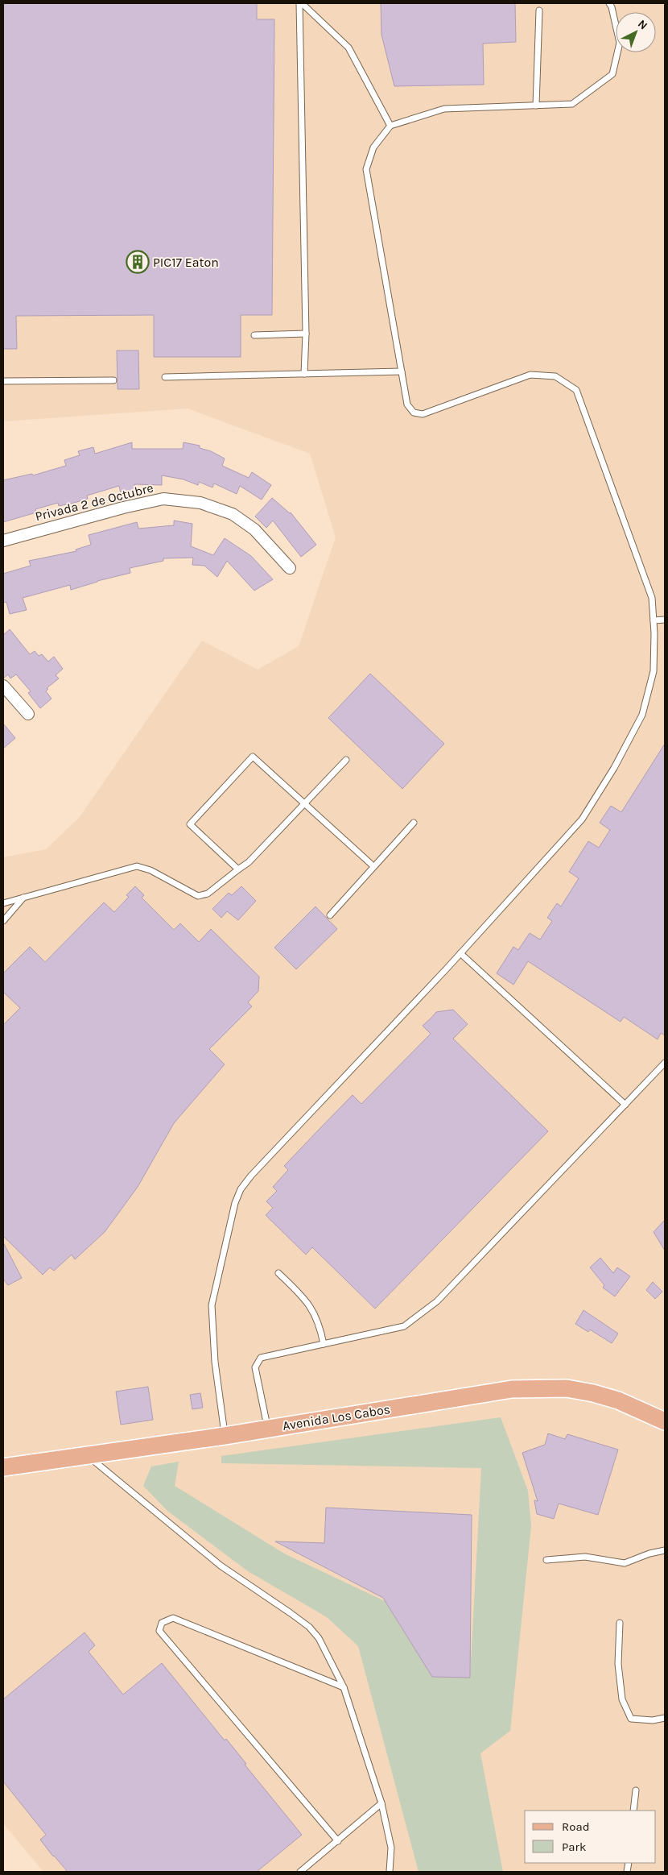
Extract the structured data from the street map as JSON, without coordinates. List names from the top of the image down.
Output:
{
  "streets": {
    "main road": ["Avenida Los Cabos"],
    "street": ["Privada 2 de Octubre"]
  },
  "places": {
    "building": ["PIC17 Eaton"]
  },
  "legend": ["Road", "Park"],
  "north": "top right"
}
